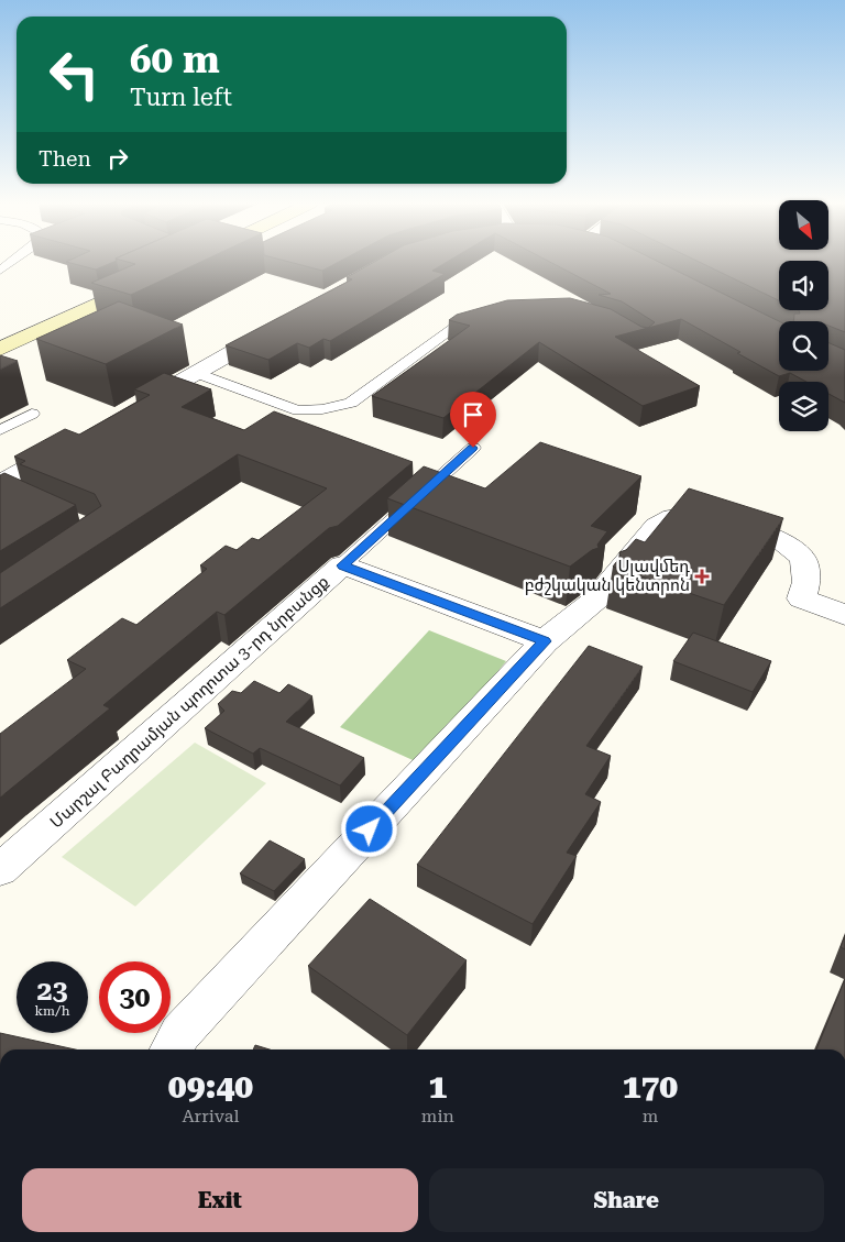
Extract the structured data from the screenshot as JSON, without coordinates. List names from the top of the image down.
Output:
{
  "streets": {
    "street": ["Մարշալ Բաղրամյան պողոտա 3-րդ նրբանցք"]
  },
  "places": {
    "health": ["Սլավմեդ բժշկական կենտրոն"]
  },
  "north": "bottom right",
  "page": {
    "turn": ["60 m", "Turn left"],
    "then": "Then",
    "speed": "23 km/h",
    "limit": "30",
    "eta": [
      "09:40",
      "Arrival",
      "1",
      "min",
      "170",
      "m"
    ],
    "buttons": ["Exit", "Share"]
  }
}
